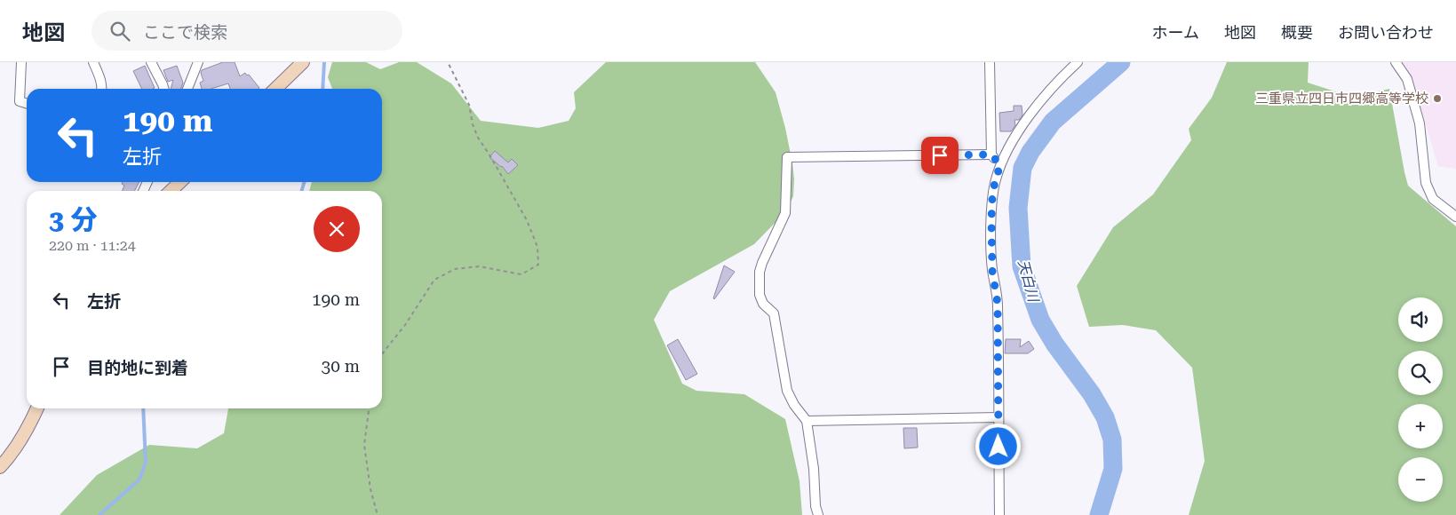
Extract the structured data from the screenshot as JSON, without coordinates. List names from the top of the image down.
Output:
{
  "water": ["天白川"],
  "places": ["三重県立四日市四郷高等学校"],
  "page": {
    "header": "地図",
    "search": "ここで検索",
    "nav": [
      "ホーム",
      "地図",
      "概要",
      "お問い合わせ"
    ],
    "turn": ["190 m", "左折"],
    "heading": ["3 分", "220 m · 11:24"],
    "list": [
      {
        "name": "左折",
        "value": "190 m"
      },
      {
        "name": "目的地に到着",
        "value": "30 m"
      }
    ],
    "map_buttons": ["+", "−"]
  }
}
